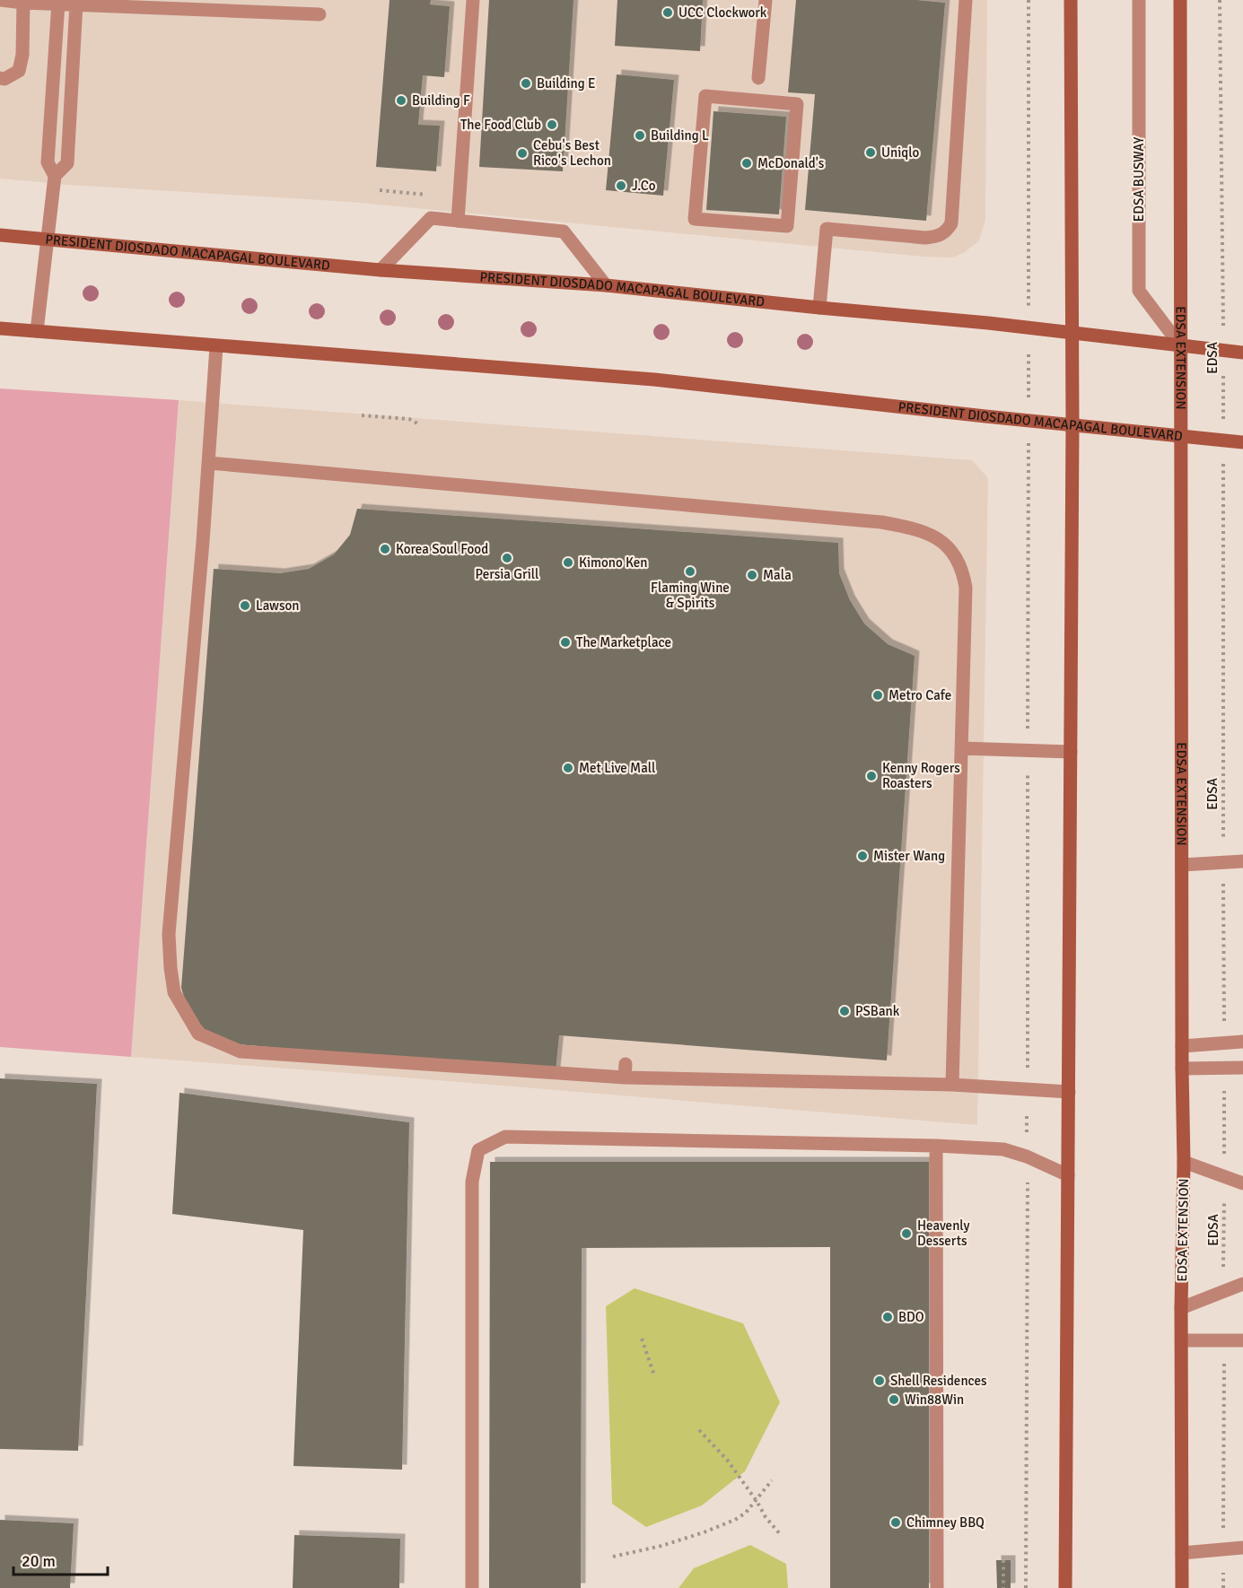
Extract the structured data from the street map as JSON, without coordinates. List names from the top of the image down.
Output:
{
  "streets": {
    "main road": ["PRESIDENT DIOSDADO MACAPAGAL BOULEVARD", "EDSA EXTENSION"],
    "street": ["EDSA BUSWAY"],
    "path": ["EDSA"]
  },
  "crossings": [
    ["EDSA BUSWAY", "PRESIDENT DIOSDADO MACAPAGAL BOULEVARD"],
    ["EDSA BUSWAY", "EDSA EXTENSION"],
    ["PRESIDENT DIOSDADO MACAPAGAL BOULEVARD", "EDSA EXTENSION"],
    ["PRESIDENT DIOSDADO MACAPAGAL BOULEVARD", "EDSA"]
  ],
  "places": [
    "UCC Clockwork",
    "Building E",
    "Building F",
    "The Food Club",
    "Building L",
    "Uniqlo",
    "Cebu's Best Rico's Lechon",
    "McDonald's",
    "J.Co",
    "Korea Soul Food",
    "Persia Grill",
    "Kimono Ken",
    "Flaming Wine & Spirits",
    "Mala",
    "Lawson",
    "The Marketplace",
    "Metro Cafe",
    "Met Live Mall",
    "Kenny Rogers Roasters",
    "Mister Wang",
    "PSBank",
    "Heavenly Desserts",
    "BDO",
    "Shell Residences",
    "Win88Win",
    "Chimney BBQ"
  ],
  "scale_bar": "20 m"
}
